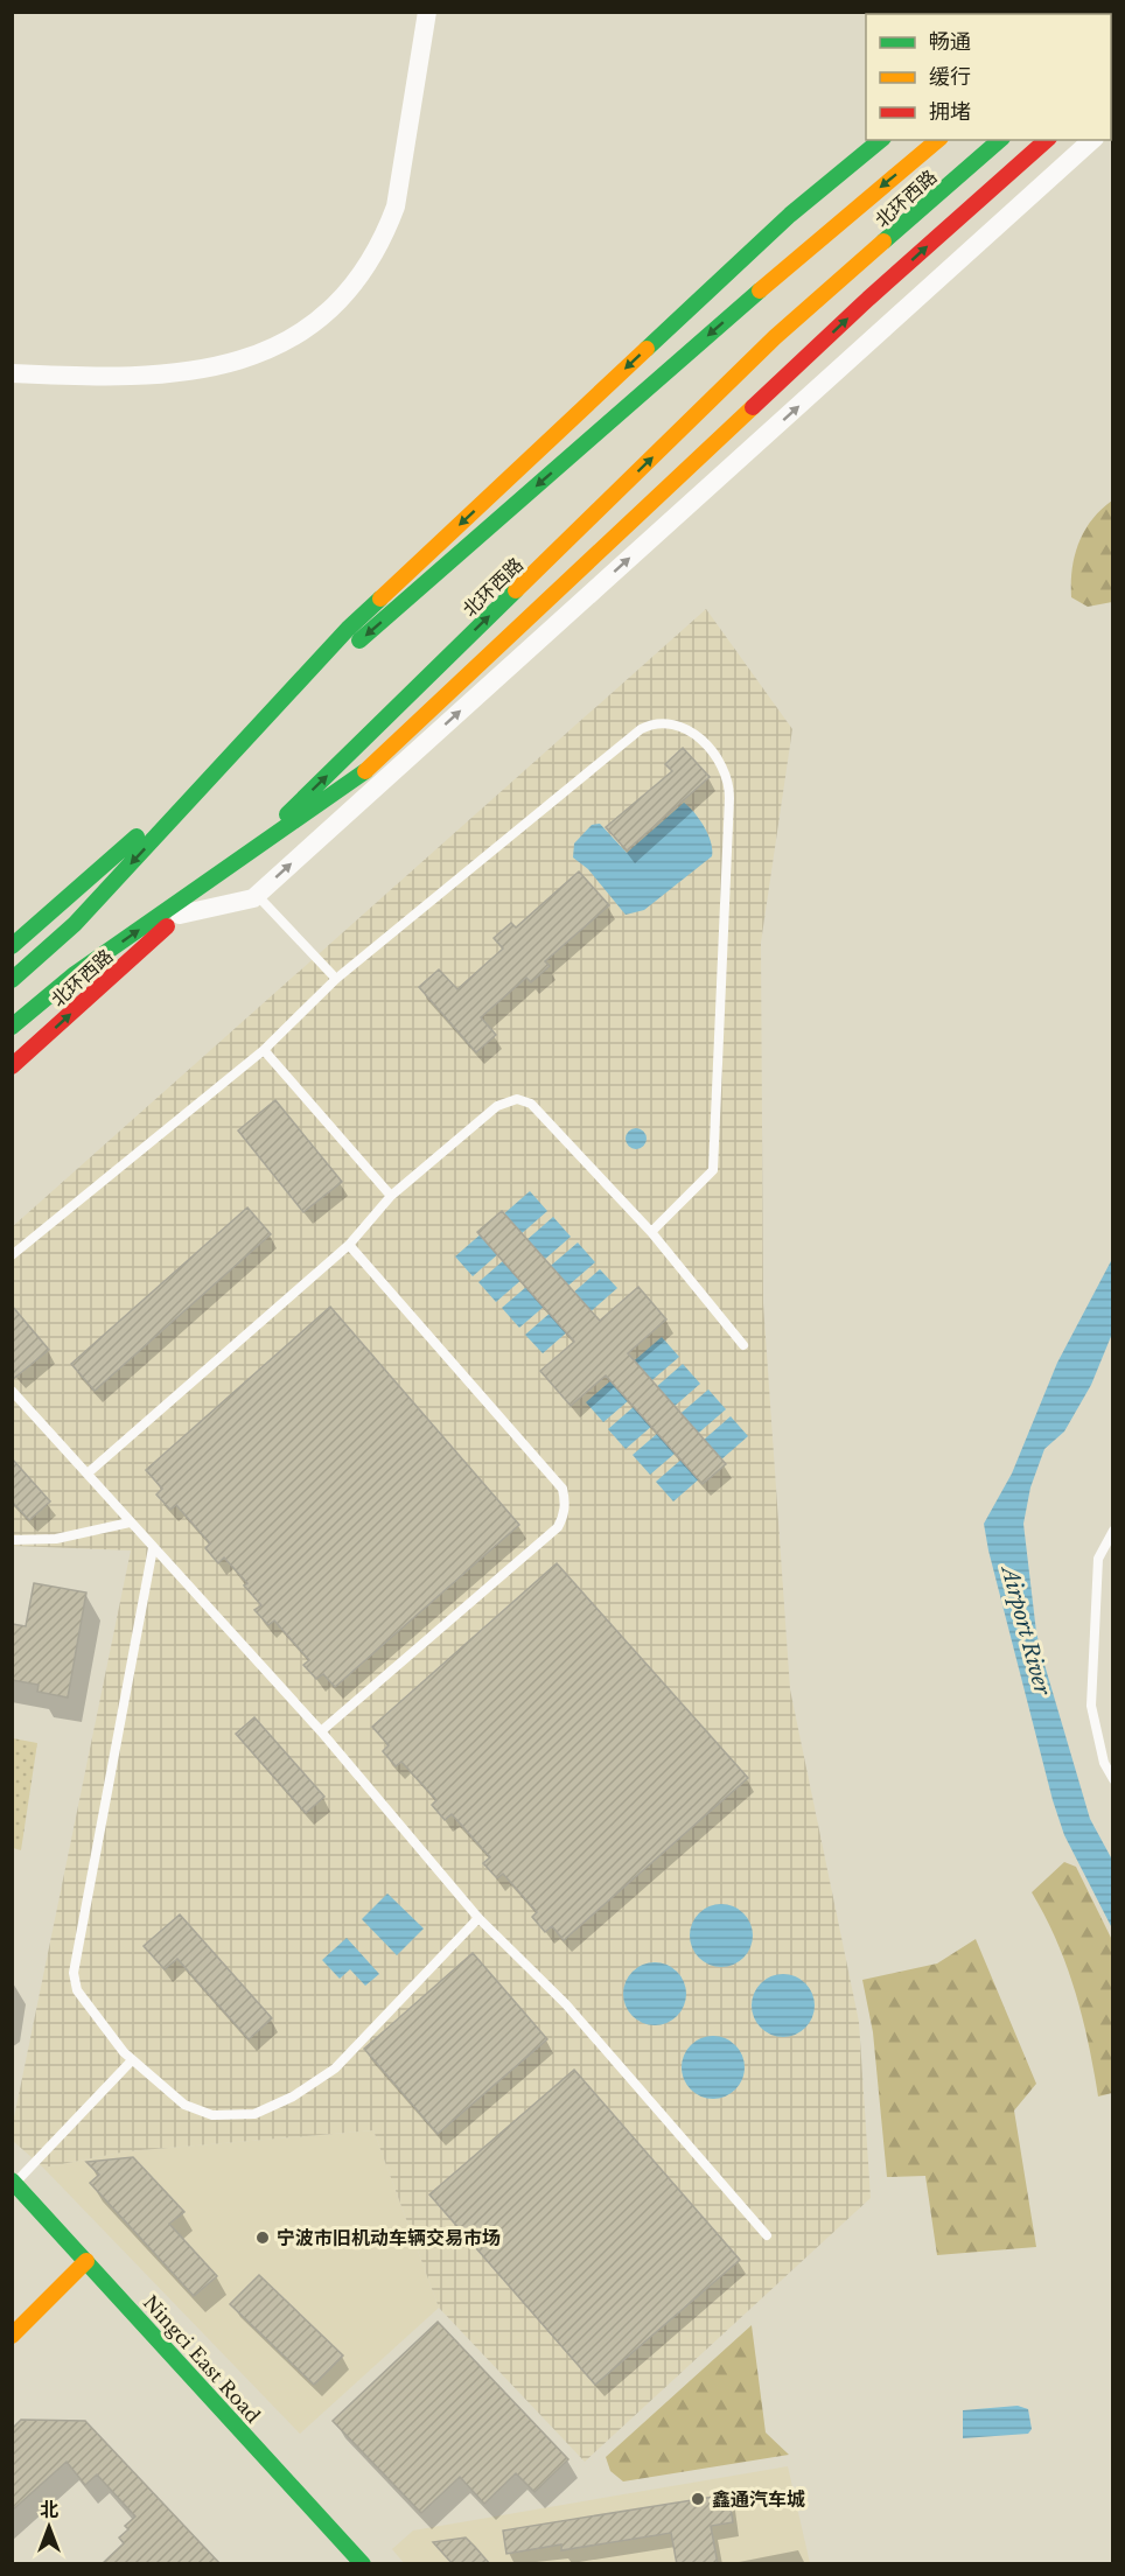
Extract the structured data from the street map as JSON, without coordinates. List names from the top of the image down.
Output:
{
  "streets": {
    "main road": ["北环西路", "Ningci East Road"]
  },
  "water": ["Airport River"],
  "places": ["宁波市旧机动车辆交易市场", "鑫通汽车城"],
  "legend": ["畅通", "缓行", "拥堵"],
  "north": "top"
}
